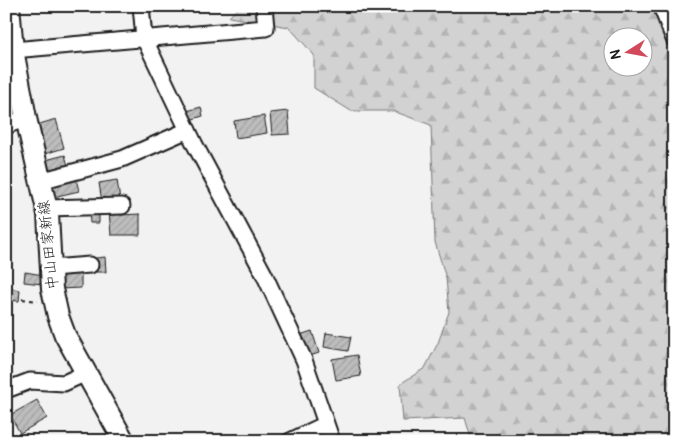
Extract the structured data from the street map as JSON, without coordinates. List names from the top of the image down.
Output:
{
  "streets": {
    "main road": ["中山田家新線"]
  },
  "north": "left"
}
